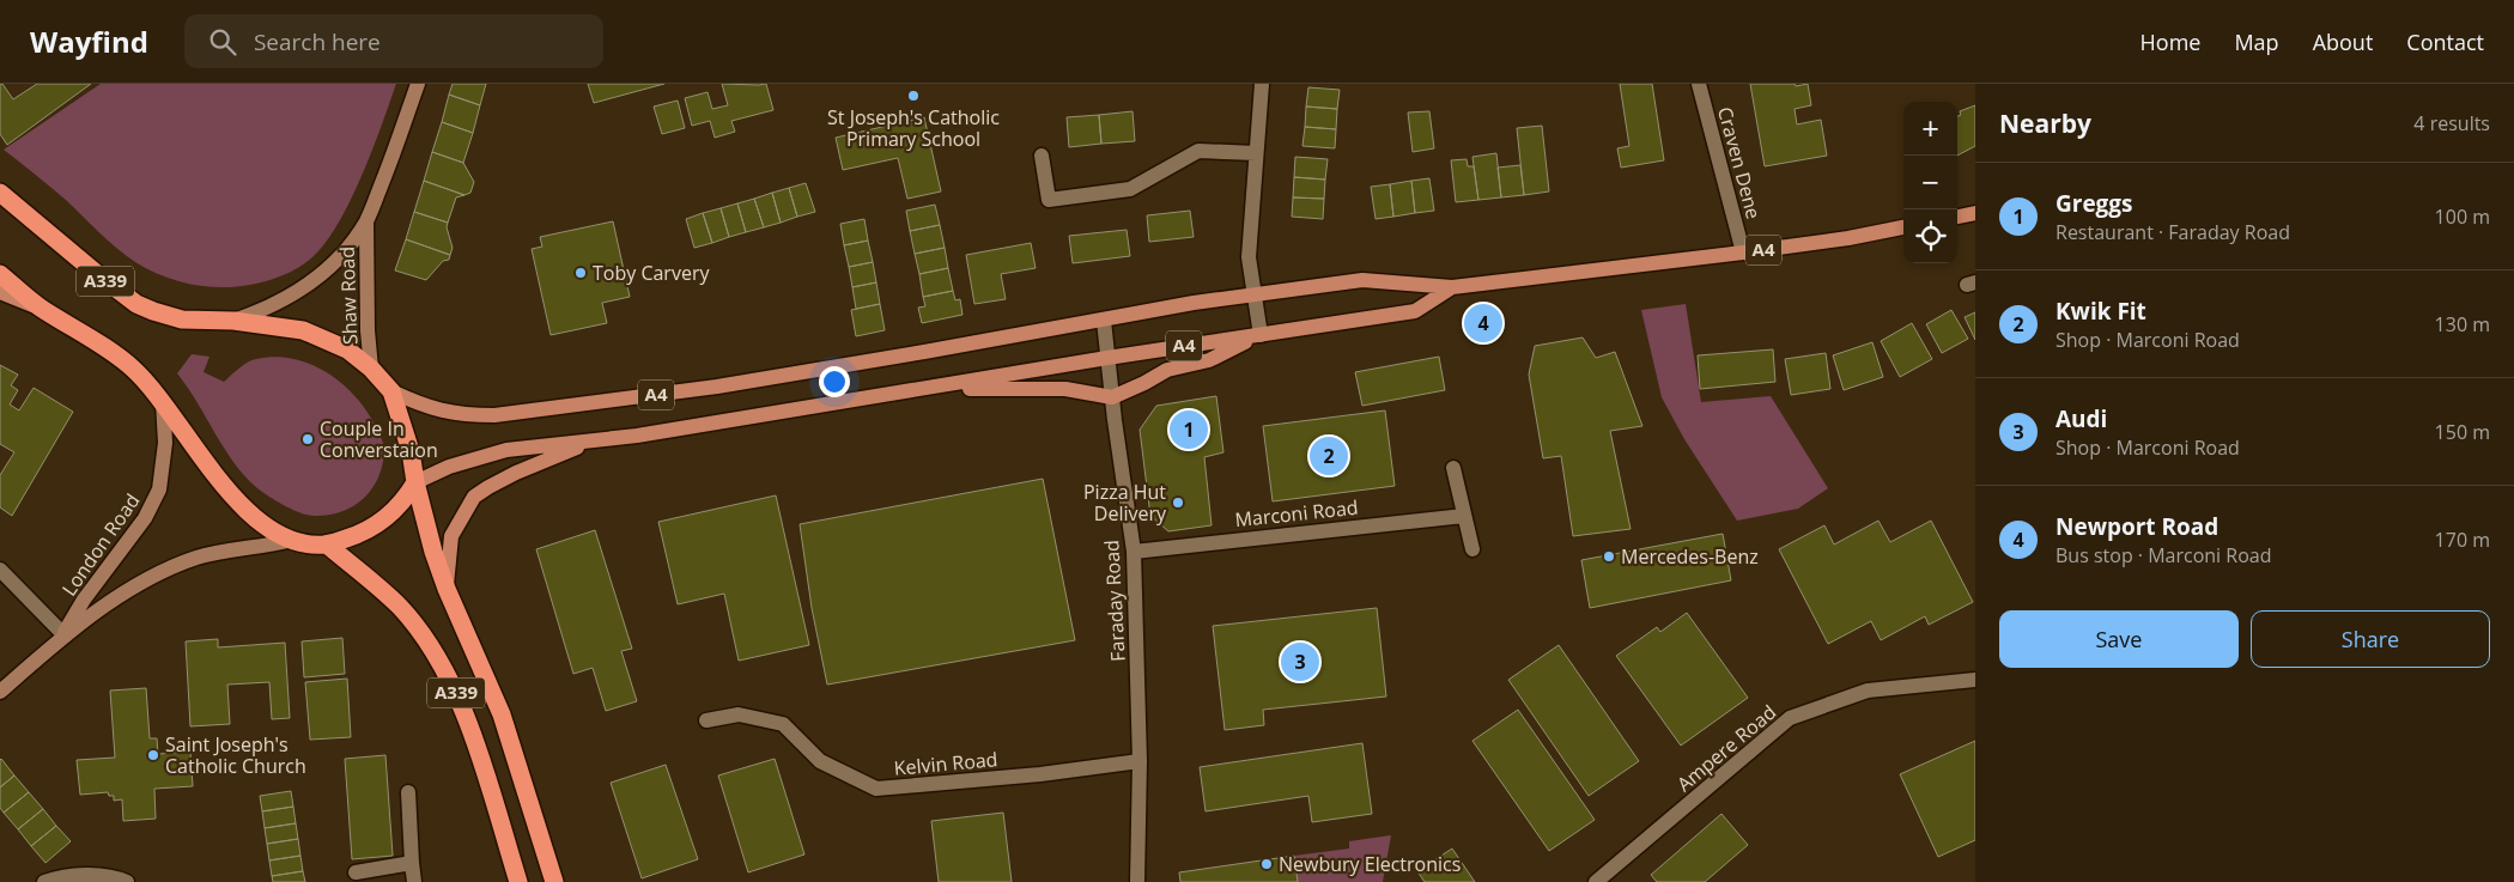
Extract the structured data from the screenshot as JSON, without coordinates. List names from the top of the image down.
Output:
{
  "streets": {
    "highway": ["A339"],
    "main road": ["A4"],
    "street": [
      "Craven Dene",
      "Shaw Road",
      "Marconi Road",
      "London Road",
      "Faraday Road",
      "Ampere Road",
      "Kelvin Road"
    ]
  },
  "crossings": [
    ["Craven Dene", "A4"],
    ["A4", "A339"],
    ["A4", "Faraday Road"],
    ["A339", "Shaw Road"],
    ["A339", "London Road"],
    ["Marconi Road", "Faraday Road"],
    ["Faraday Road", "Kelvin Road"]
  ],
  "places": [
    "St Joseph's Catholic Primary School",
    "Toby Carvery",
    "Couple In Converstaion",
    "Pizza Hut Delivery",
    "Mercedes-Benz",
    "Saint Joseph's Catholic Church",
    "Newbury Electronics"
  ],
  "page": {
    "header": "Wayfind",
    "search": "Search here",
    "nav": [
      "Home",
      "Map",
      "About",
      "Contact"
    ],
    "heading": ["Nearby", "4 results"],
    "map_buttons": ["+", "−"],
    "list": [
      {
        "mark": "1",
        "name": "Greggs",
        "note": "Restaurant · Faraday Road",
        "value": "100 m"
      },
      {
        "mark": "2",
        "name": "Kwik Fit",
        "note": "Shop · Marconi Road",
        "value": "130 m"
      },
      {
        "mark": "3",
        "name": "Audi",
        "note": "Shop · Marconi Road",
        "value": "150 m"
      },
      {
        "mark": "4",
        "name": "Newport Road",
        "note": "Bus stop · Marconi Road",
        "value": "170 m"
      }
    ],
    "pins": [
      "4",
      "1",
      "2",
      "3"
    ],
    "buttons": ["Save", "Share"]
  }
}
